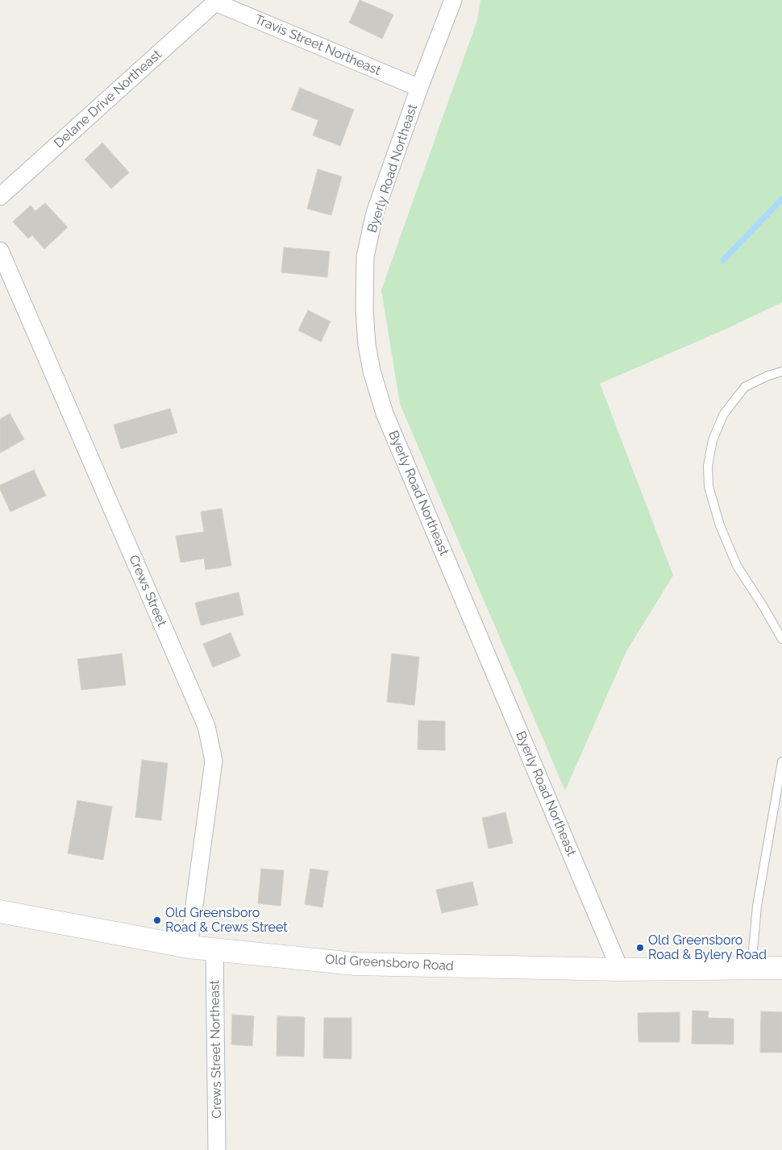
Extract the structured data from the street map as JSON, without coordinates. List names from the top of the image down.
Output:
{
  "streets": {
    "street": [
      "Travis Street Northeast",
      "Delane Drive Northeast",
      "Byerly Road Northeast",
      "Crews Street",
      "Old Greensboro Road",
      "Crews Street Northeast"
    ]
  },
  "crossings": [
    ["Travis Street Northeast", "Delane Drive Northeast"],
    ["Travis Street Northeast", "Byerly Road Northeast"],
    ["Byerly Road Northeast", "Old Greensboro Road"],
    ["Crews Street", "Old Greensboro Road"],
    ["Old Greensboro Road", "Crews Street Northeast"]
  ],
  "places": ["Old Greensboro Road & Crews Street", "Old Greensboro Road & Bylery Road"]
}
